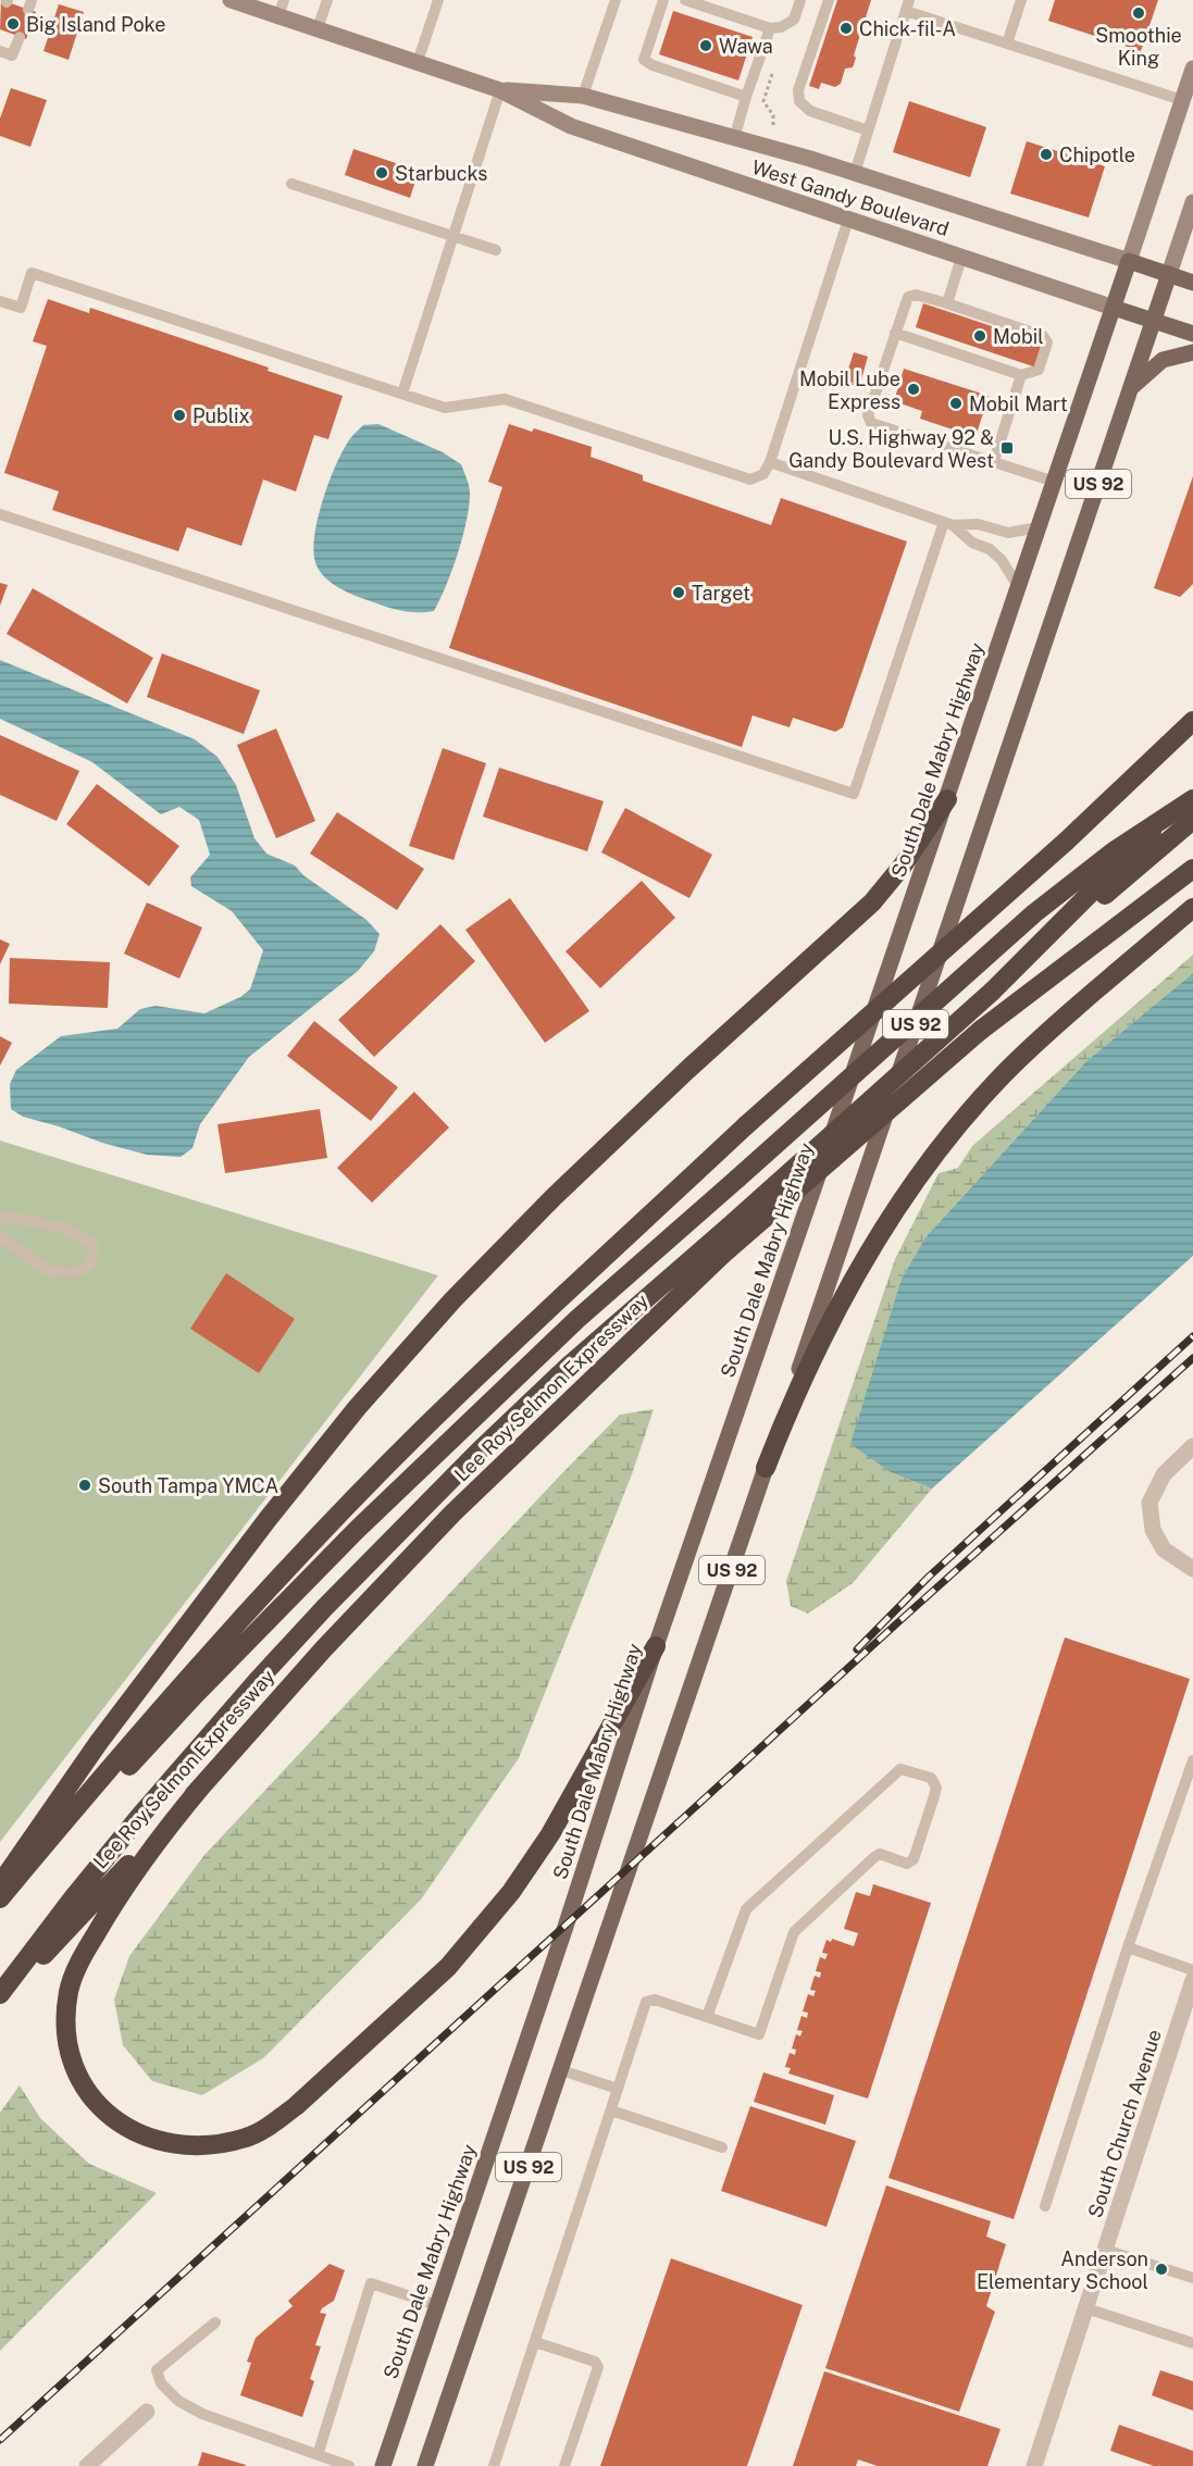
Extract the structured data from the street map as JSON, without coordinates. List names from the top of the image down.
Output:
{
  "streets": {
    "highway": ["Lee Roy Selmon Expressway"],
    "main road": ["West Gandy Boulevard", "US 92", "South Dale Mabry Highway"],
    "street": ["South Church Avenue"]
  },
  "crossings": [
    ["West Gandy Boulevard", "South Dale Mabry Highway"]
  ],
  "places": {
    "other": [
      "Smoothie King",
      "Big Island Poke",
      "Chick-fil-A",
      "Wawa",
      "Chipotle",
      "Starbucks",
      "Mobil",
      "Mobil Lube Express",
      "Mobil Mart",
      "Publix",
      "Target",
      "South Tampa YMCA",
      "Anderson Elementary School"
    ],
    "transit": ["U.S. Highway 92 & Gandy Boulevard West"]
  }
}
